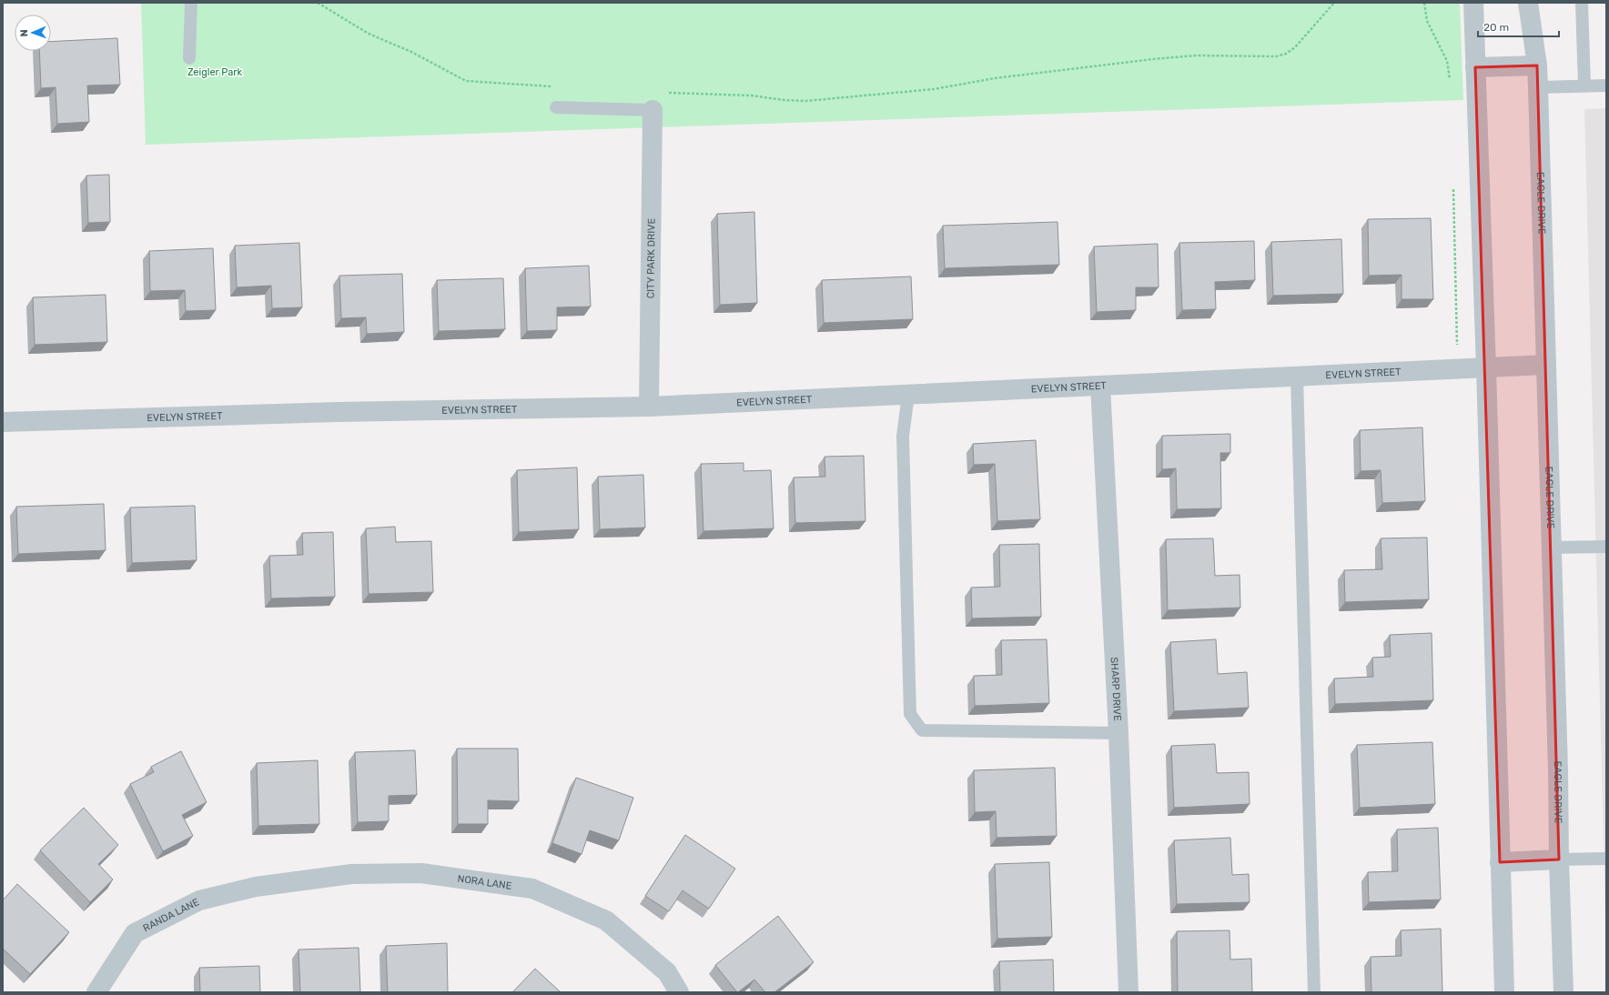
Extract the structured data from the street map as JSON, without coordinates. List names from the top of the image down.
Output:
{
  "streets": {
    "street": [
      "EAGLE DRIVE",
      "CITY PARK DRIVE",
      "EVELYN STREET",
      "SHARP DRIVE",
      "NORA LANE",
      "RANDA LANE"
    ]
  },
  "crossings": [
    ["EAGLE DRIVE", "EVELYN STREET"],
    ["CITY PARK DRIVE", "EVELYN STREET"],
    ["EVELYN STREET", "SHARP DRIVE"],
    ["NORA LANE", "RANDA LANE"]
  ],
  "parks": ["Zeigler Park"],
  "scale_bar": "20 m",
  "north": "left"
}
